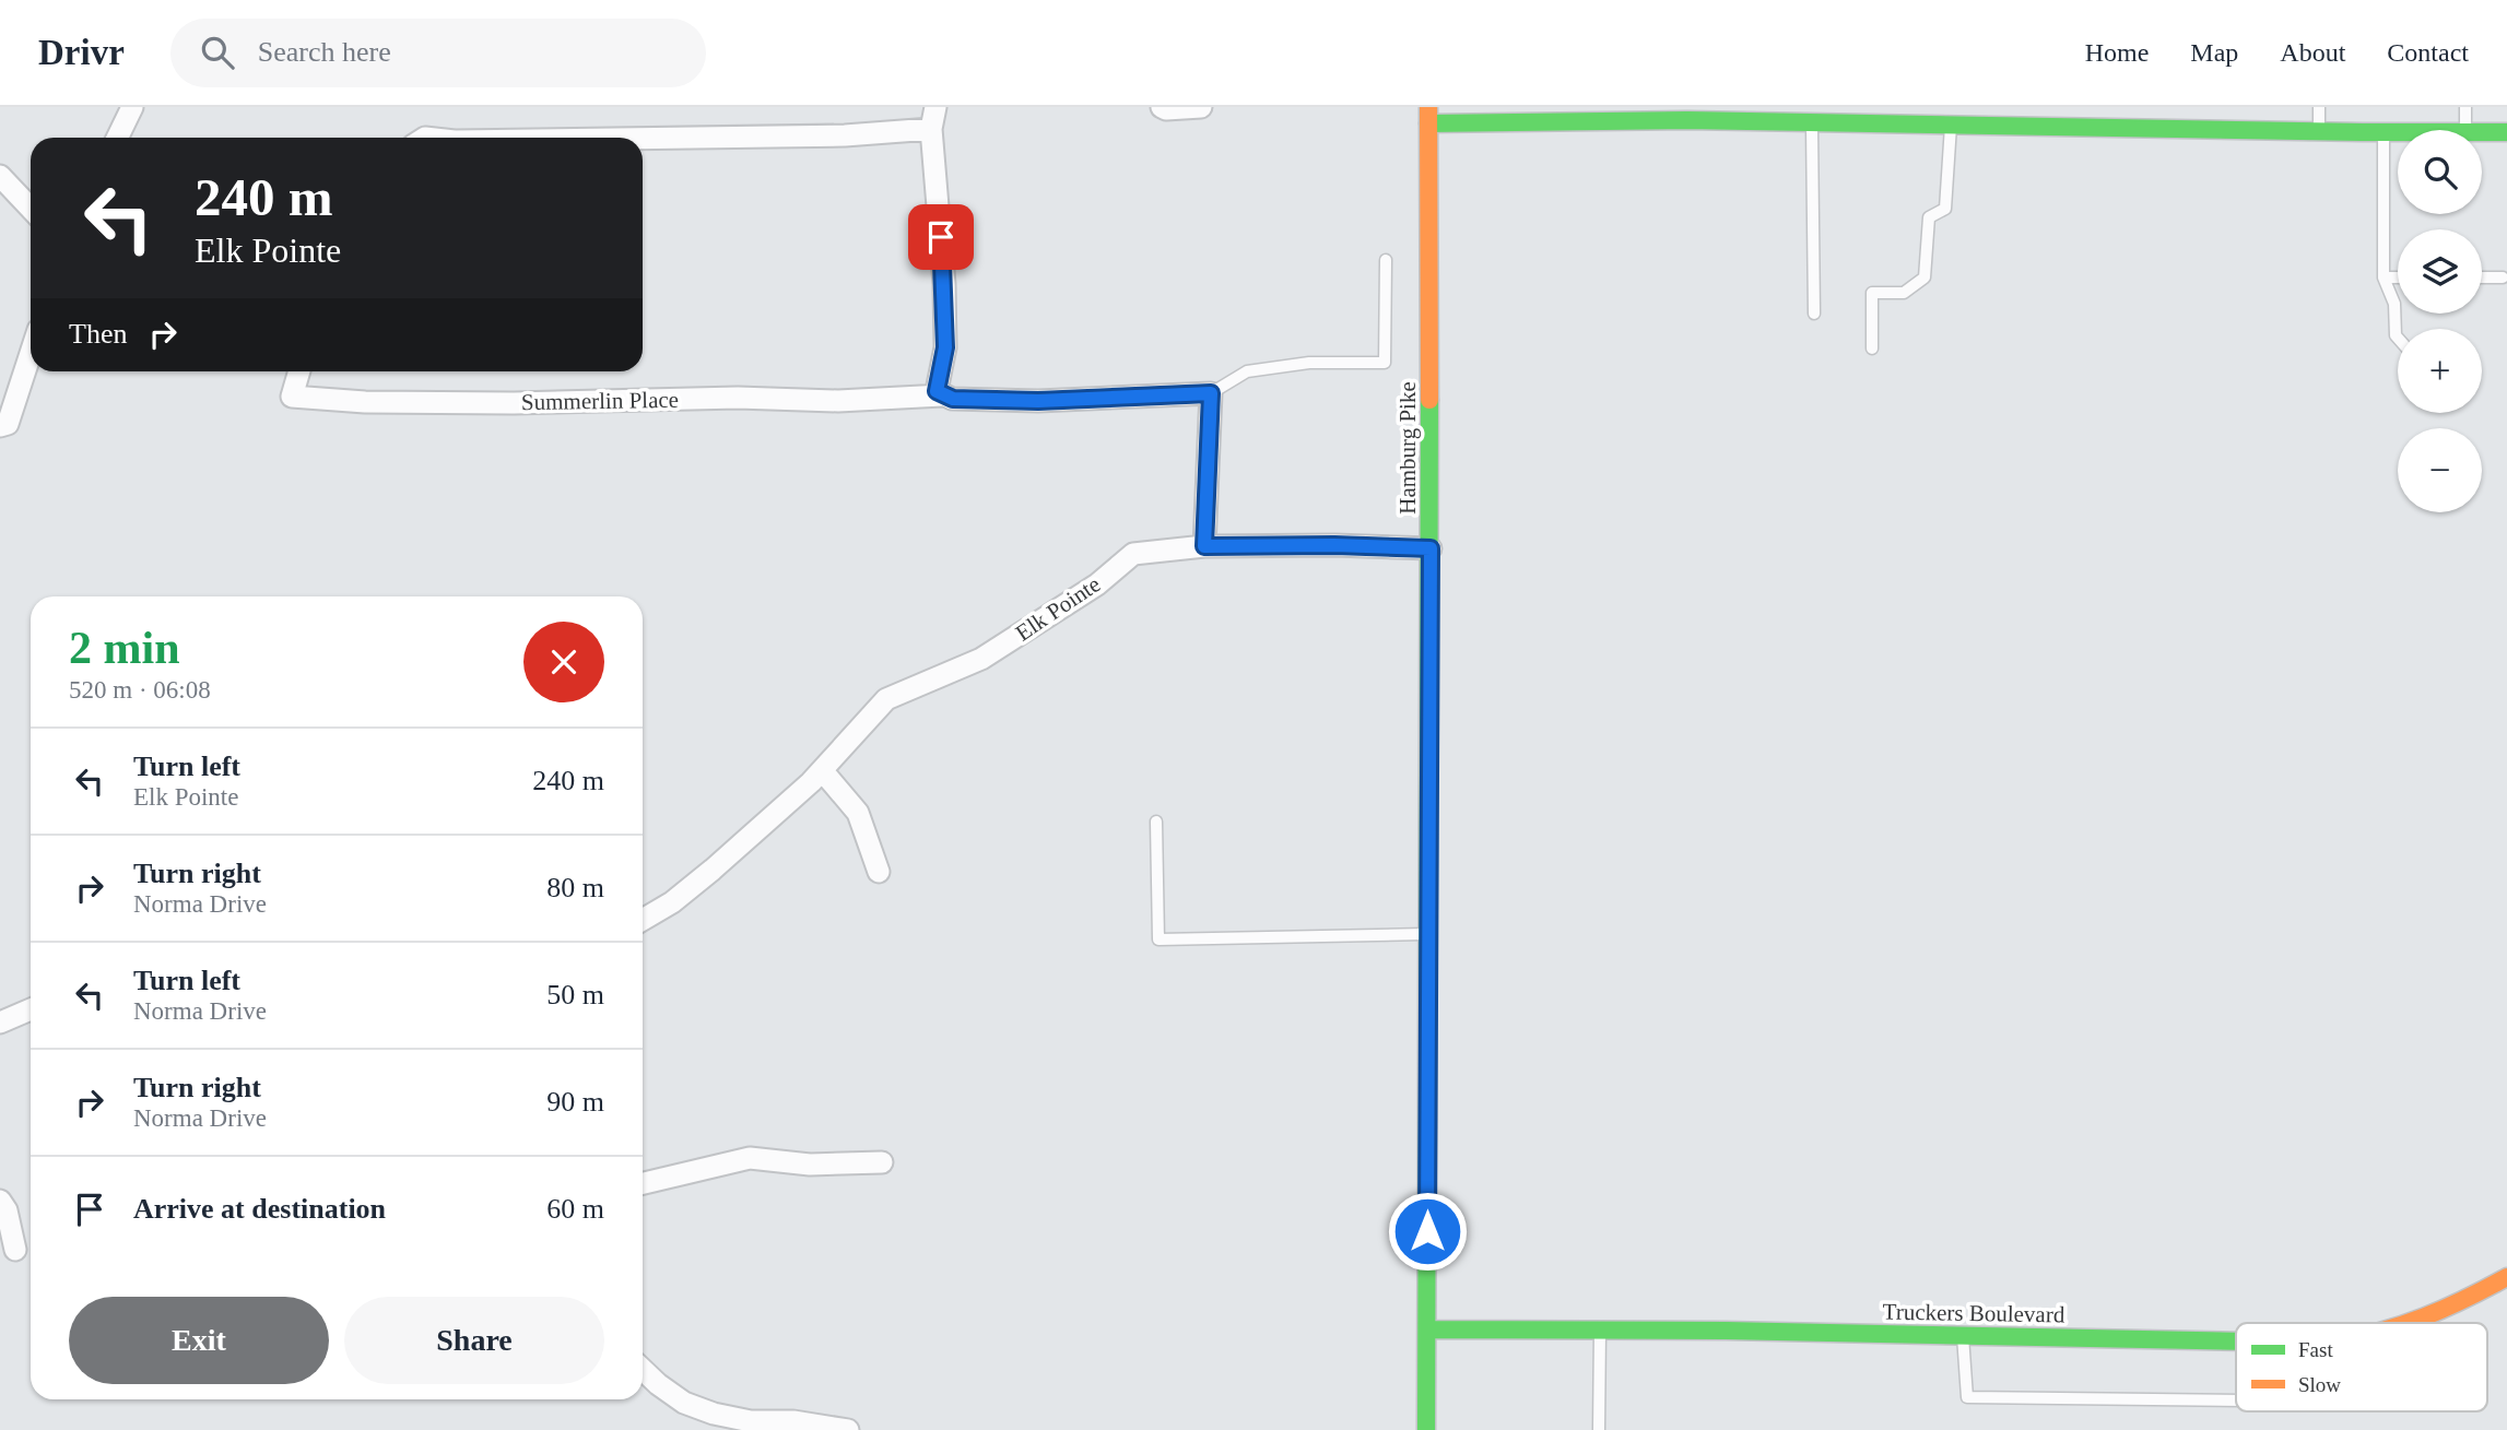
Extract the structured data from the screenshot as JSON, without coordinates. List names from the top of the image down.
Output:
{
  "streets": {
    "street": [
      "Summerlin Place",
      "Hamburg Pike",
      "Elk Pointe",
      "Truckers Boulevard"
    ]
  },
  "crossings": [
    ["Hamburg Pike", "Elk Pointe"],
    ["Hamburg Pike", "Truckers Boulevard"]
  ],
  "legend": ["Fast", "Slow"],
  "page": {
    "header": "Drivr",
    "search": "Search here",
    "nav": [
      "Home",
      "Map",
      "About",
      "Contact"
    ],
    "map_buttons": ["+", "−"],
    "turn": ["240 m", "Elk Pointe"],
    "then": "Then",
    "heading": ["2 min", "520 m · 06:08"],
    "list": [
      {
        "name": "Turn left",
        "note": "Elk Pointe",
        "value": "240 m"
      },
      {
        "name": "Turn right",
        "note": "Norma Drive",
        "value": "80 m"
      },
      {
        "name": "Turn left",
        "note": "Norma Drive",
        "value": "50 m"
      },
      {
        "name": "Turn right",
        "note": "Norma Drive",
        "value": "90 m"
      },
      {
        "name": "Arrive at destination",
        "value": "60 m"
      }
    ],
    "buttons": ["Exit", "Share"]
  }
}
